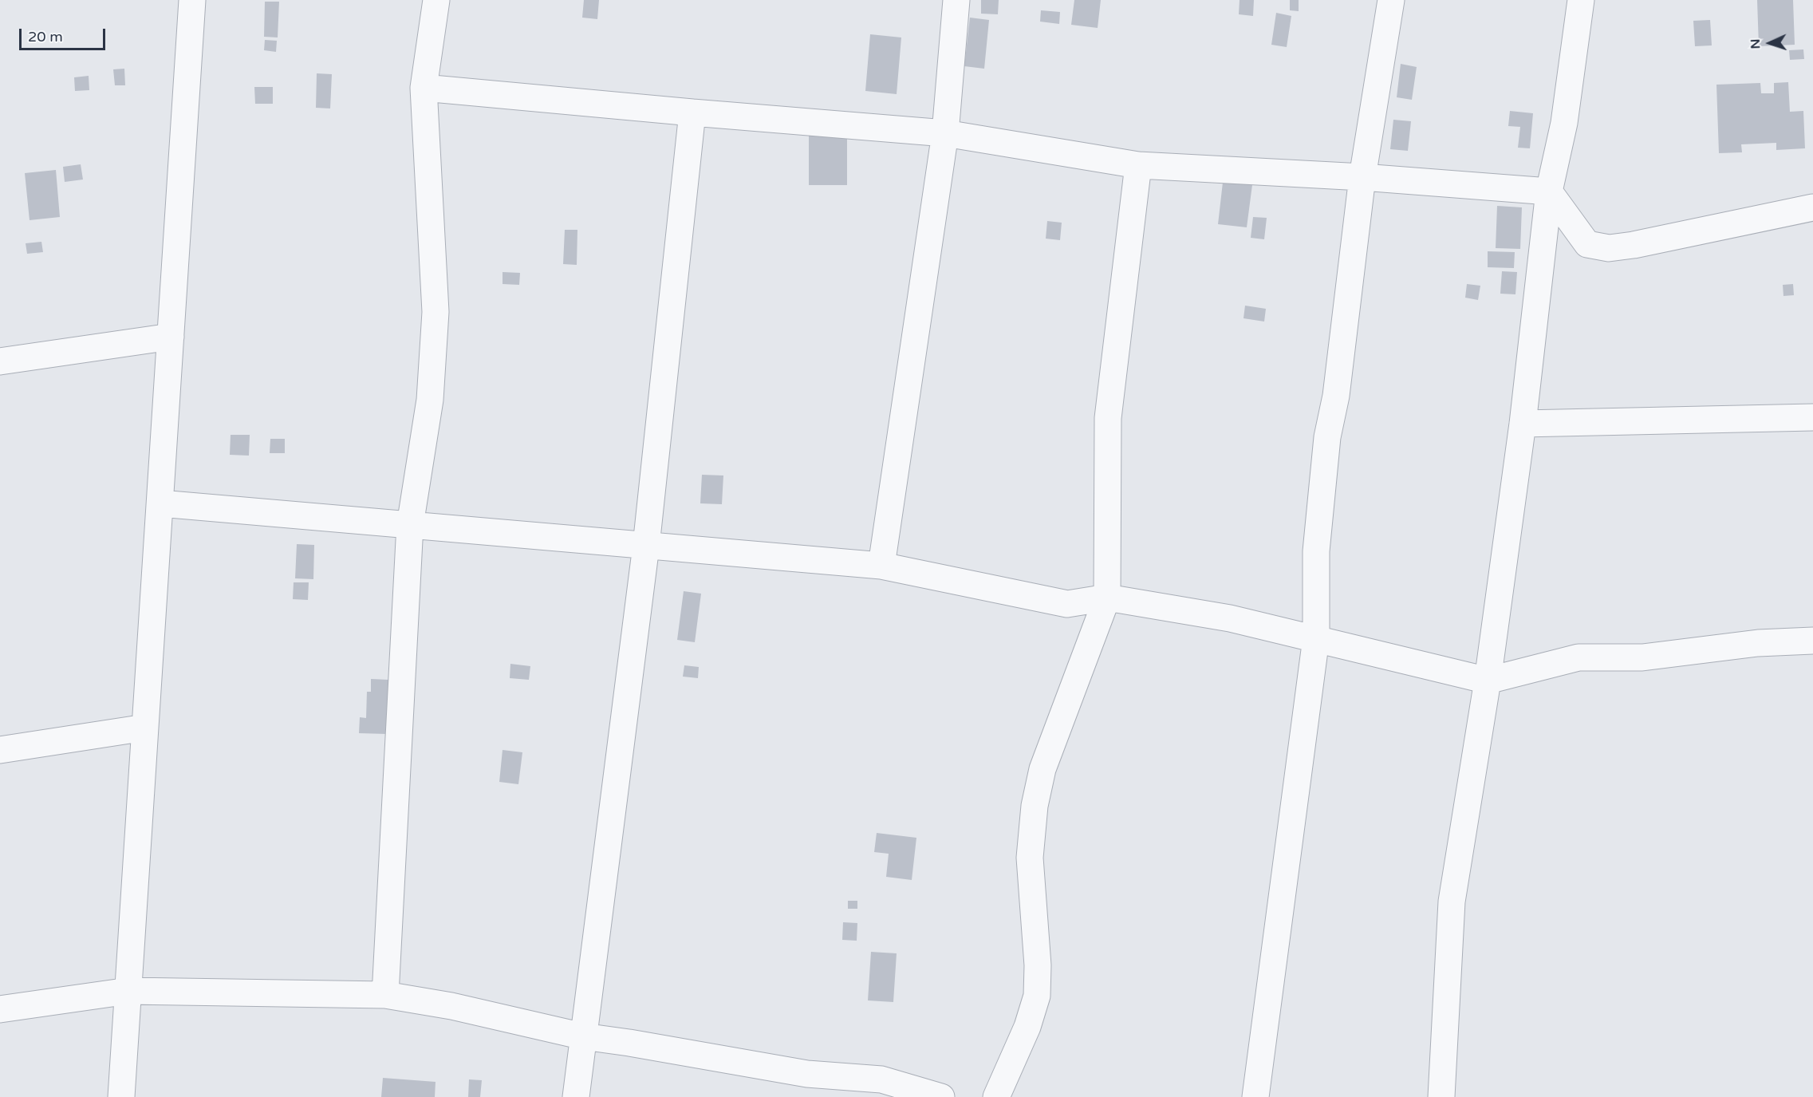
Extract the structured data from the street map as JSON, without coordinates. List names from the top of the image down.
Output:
{
  "scale_bar": "20 m",
  "north": "left"
}
